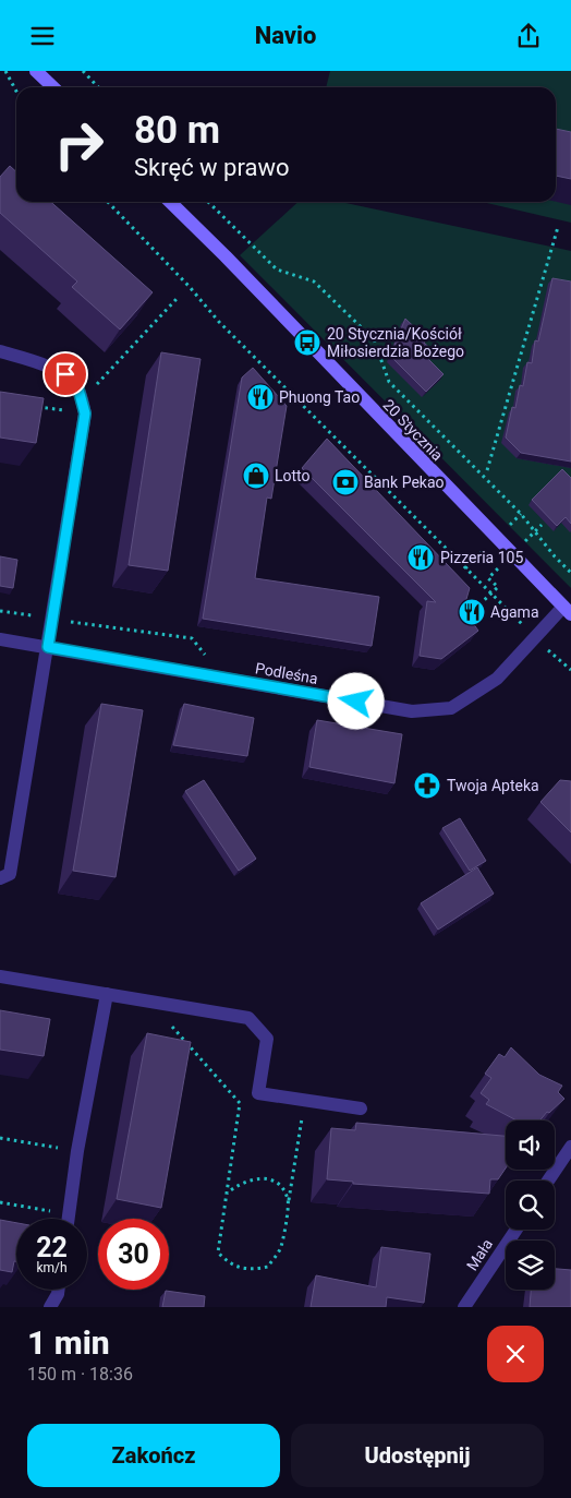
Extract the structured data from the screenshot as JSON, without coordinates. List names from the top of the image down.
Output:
{
  "streets": {
    "street": ["20 Stycznia", "Podleśna", "Mała"]
  },
  "crossings": [
    ["20 Stycznia", "Podleśna"]
  ],
  "places": {
    "bus stop": ["20 Stycznia/Kościół Miłosierdzia Bożego"],
    "restaurant": ["Phuong Tao", "Pizzeria 105", "Agama"],
    "shop": ["Lotto"],
    "bank": ["Bank Pekao"],
    "pharmacy": ["Twoja Apteka"]
  },
  "page": {
    "header": "Navio",
    "turn": ["80 m", "Skręć w prawo"],
    "speed": "22 km/h",
    "limit": "30",
    "heading": ["1 min", "150 m · 18:36"],
    "buttons": ["Zakończ", "Udostępnij"]
  }
}
